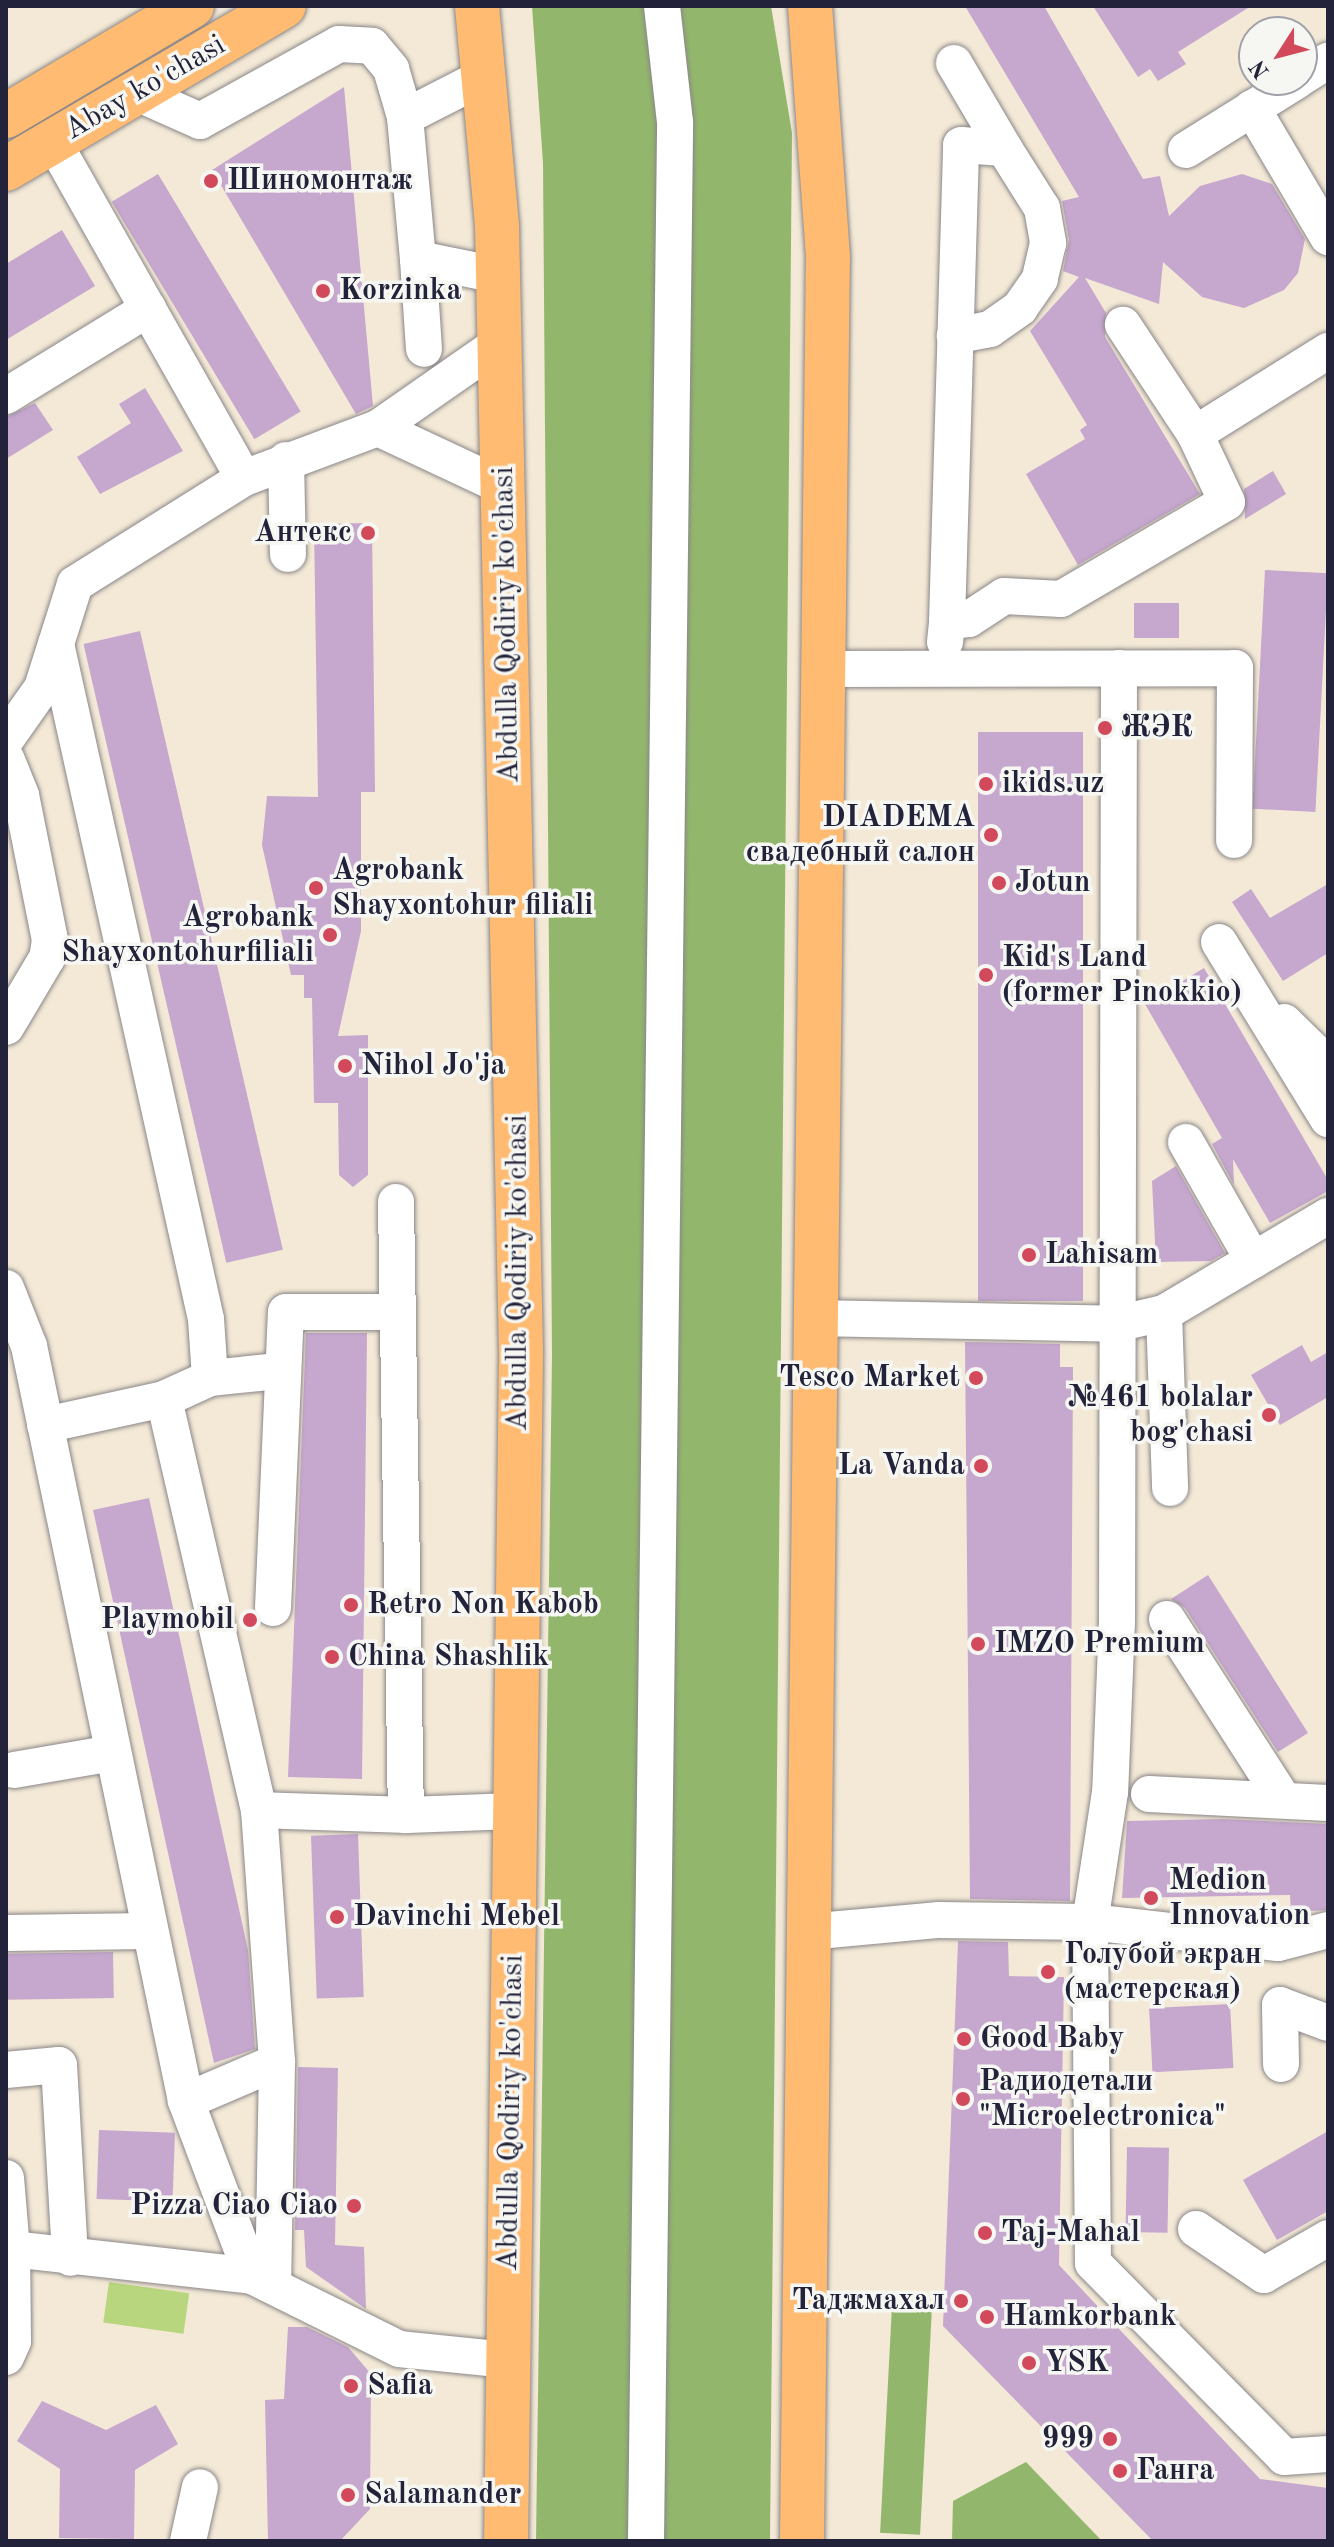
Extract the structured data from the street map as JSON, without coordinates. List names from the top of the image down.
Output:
{
  "streets": {
    "main road": ["Abay ko'chasi", "Abdulla Qodiriy ko'chasi"]
  },
  "places": [
    "Шиномонтаж",
    "Korzinka",
    "Антекс",
    "ЖЭК",
    "ikids.uz",
    "DIADEMA свадебный салон",
    "Jotun",
    "Agrobank Shayxontohur filiali",
    "Agrobank Shayxontohurfiliali",
    "Kid's Land (former Pinokkio)",
    "Nihol Jo'ja",
    "Lahisam",
    "Tesco Market",
    "№461 bolalar bog'chasi",
    "La Vanda",
    "Retro Non Kabob",
    "Playmobil",
    "IMZO Premium",
    "China Shashlik",
    "Medion Innovation",
    "Davinchi Mebel",
    "Голубой экран (мастерская)",
    "Good Baby",
    "Радиодетали \"Microelectronica\"",
    "Pizza Ciao Ciao",
    "Taj-Mahal",
    "Таджмахал",
    "Hamkorbank",
    "YSK",
    "Safia",
    "999",
    "Ганга",
    "Salamander"
  ],
  "north": "bottom left"
}
